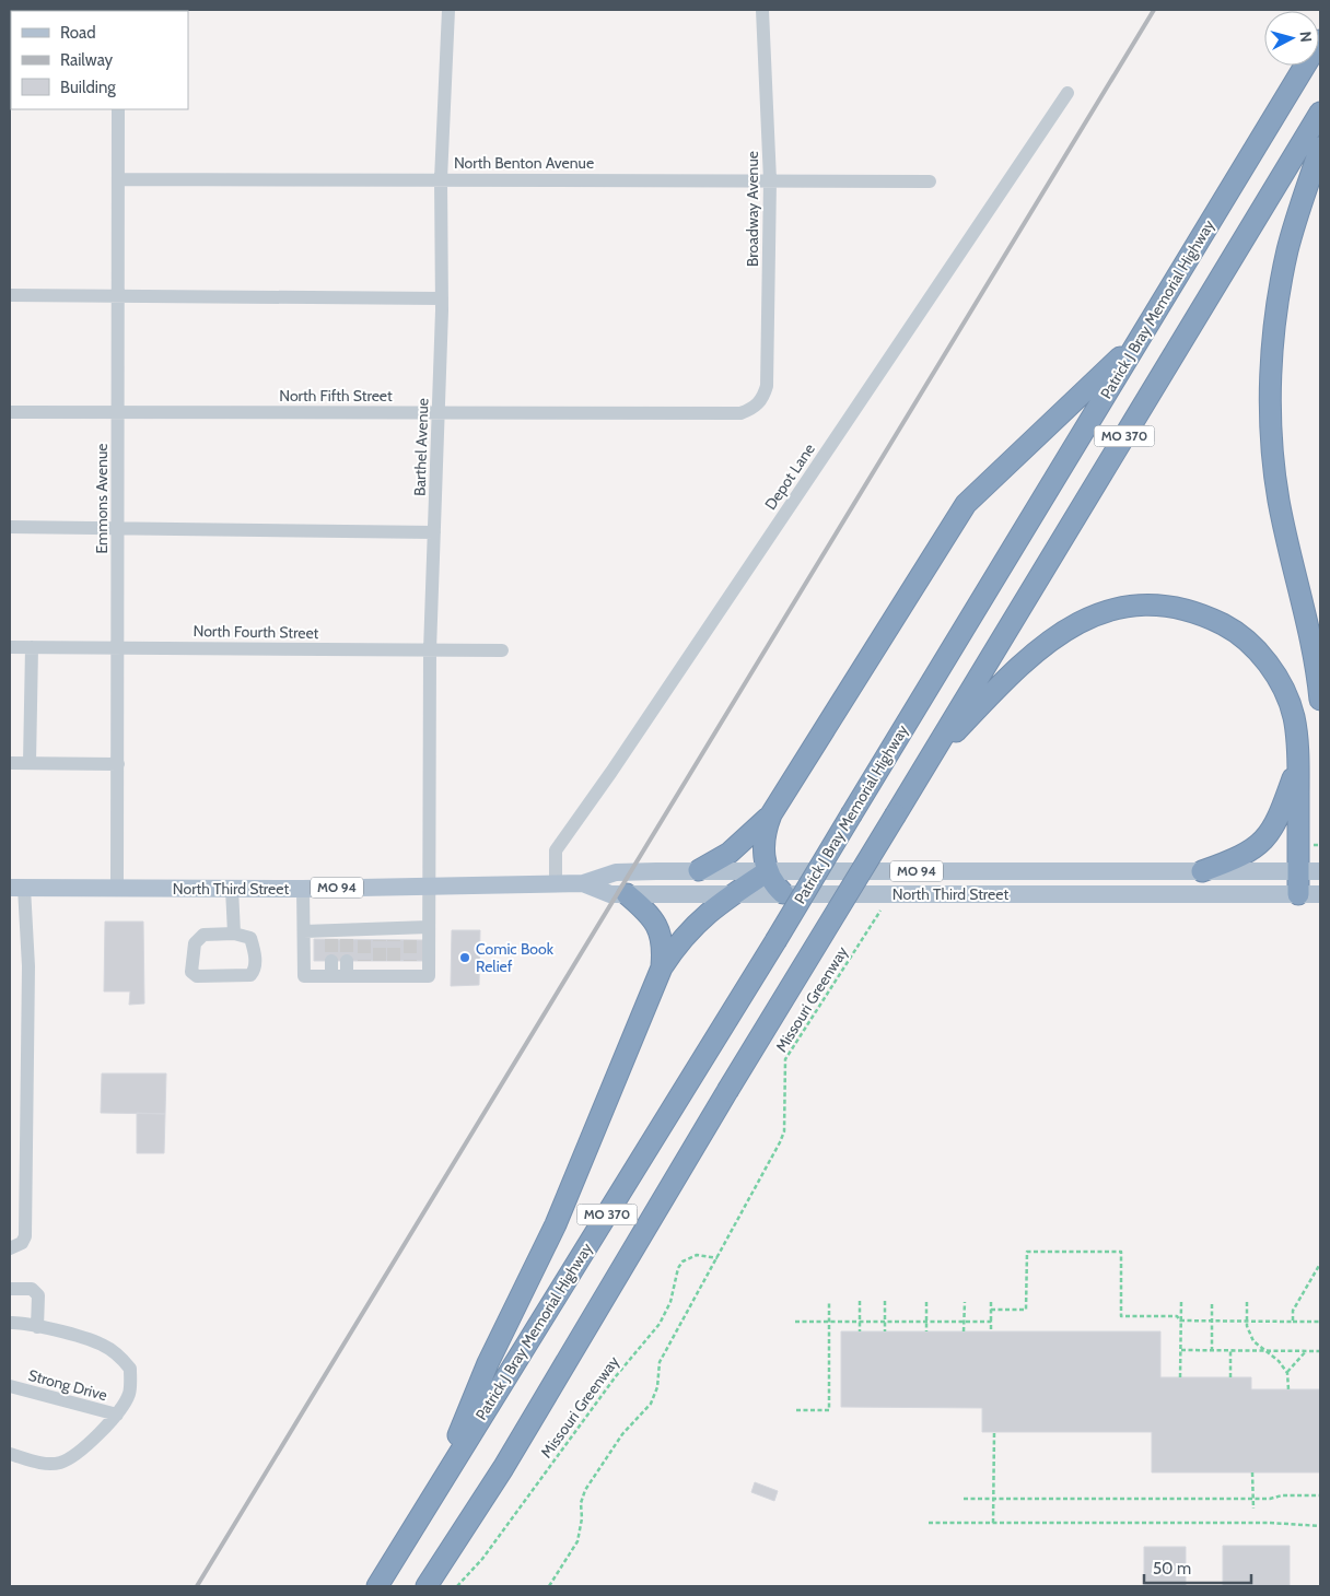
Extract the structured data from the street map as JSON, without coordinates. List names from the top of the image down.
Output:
{
  "streets": {
    "highway": ["Patrick J Bray Memorial Highway", "MO 370"],
    "main road": ["MO 94", "North Third Street"],
    "street": [
      "North Benton Avenue",
      "Broadway Avenue",
      "North Fifth Street",
      "Barthel Avenue",
      "Depot Lane",
      "Emmons Avenue",
      "North Fourth Street",
      "Strong Drive"
    ],
    "path": ["Missouri Greenway"]
  },
  "crossings": [
    ["North Benton Avenue", "Broadway Avenue"],
    ["North Benton Avenue", "Barthel Avenue"],
    ["North Benton Avenue", "Emmons Avenue"],
    ["Broadway Avenue", "North Fifth Street"],
    ["North Fifth Street", "Barthel Avenue"],
    ["North Fifth Street", "Emmons Avenue"],
    ["Barthel Avenue", "North Fourth Street"],
    ["Barthel Avenue", "North Third Street"],
    ["Depot Lane", "North Third Street"],
    ["Emmons Avenue", "North Fourth Street"],
    ["Emmons Avenue", "North Third Street"]
  ],
  "places": ["Comic Book Relief"],
  "legend": ["Road", "Railway", "Building"],
  "scale_bar": "50 m",
  "north": "right"
}
